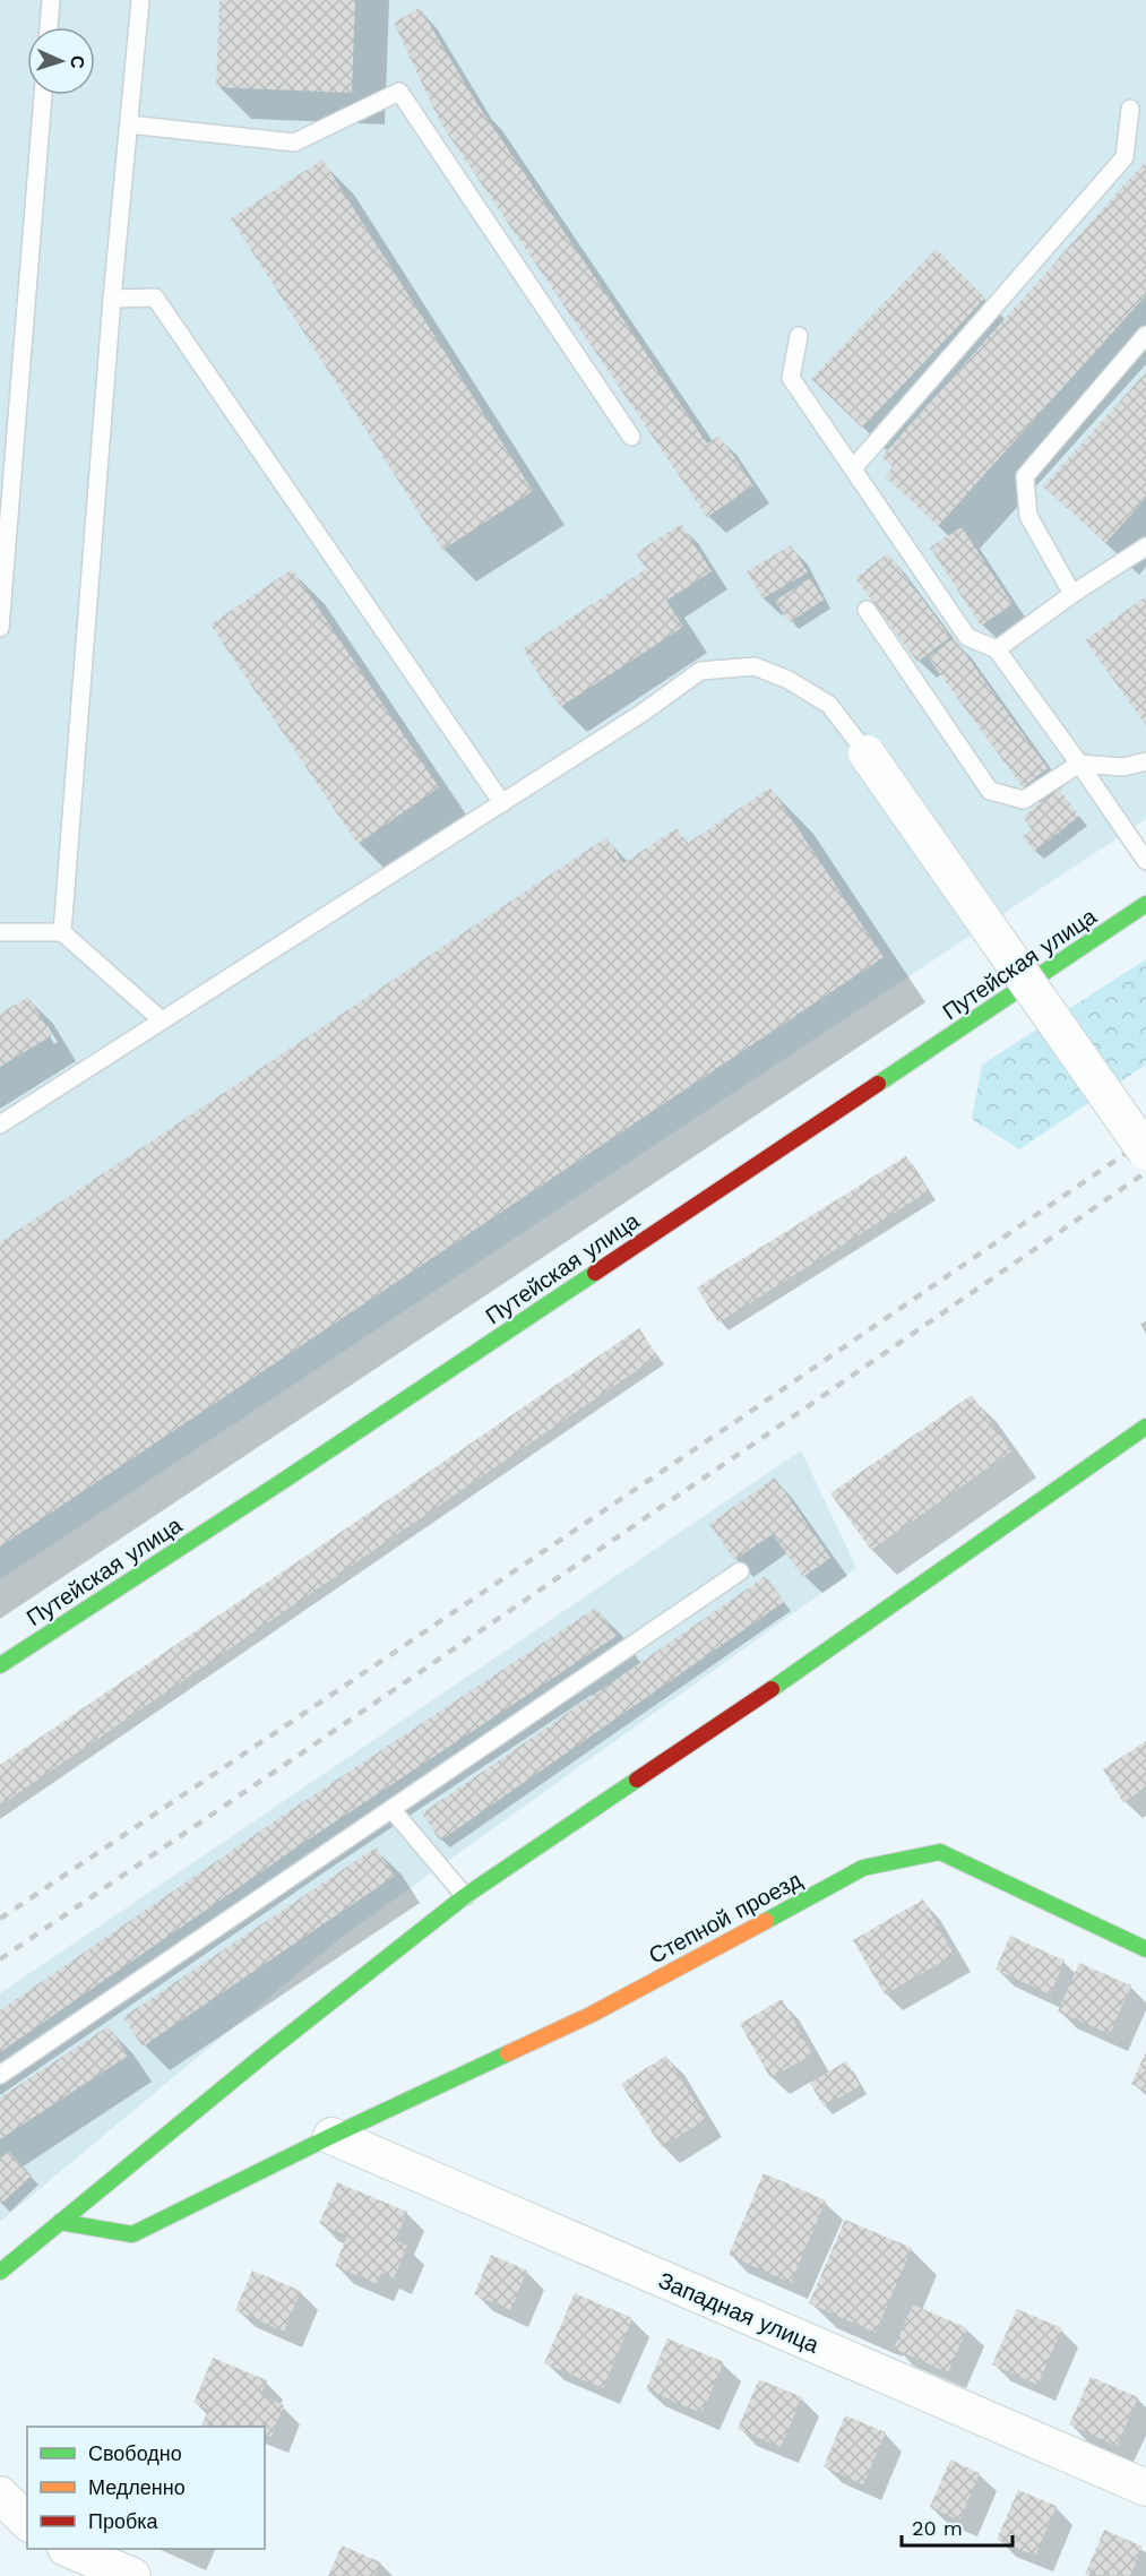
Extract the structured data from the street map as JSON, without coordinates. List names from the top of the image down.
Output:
{
  "streets": {
    "main road": ["Путейская улица", "Степной проезд"],
    "street": ["Западная улица"]
  },
  "crossings": [
    ["Степной проезд", "Западная улица"]
  ],
  "legend": ["Свободно", "Медленно", "Пробка"],
  "scale_bar": "20 m",
  "north": "right"
}
